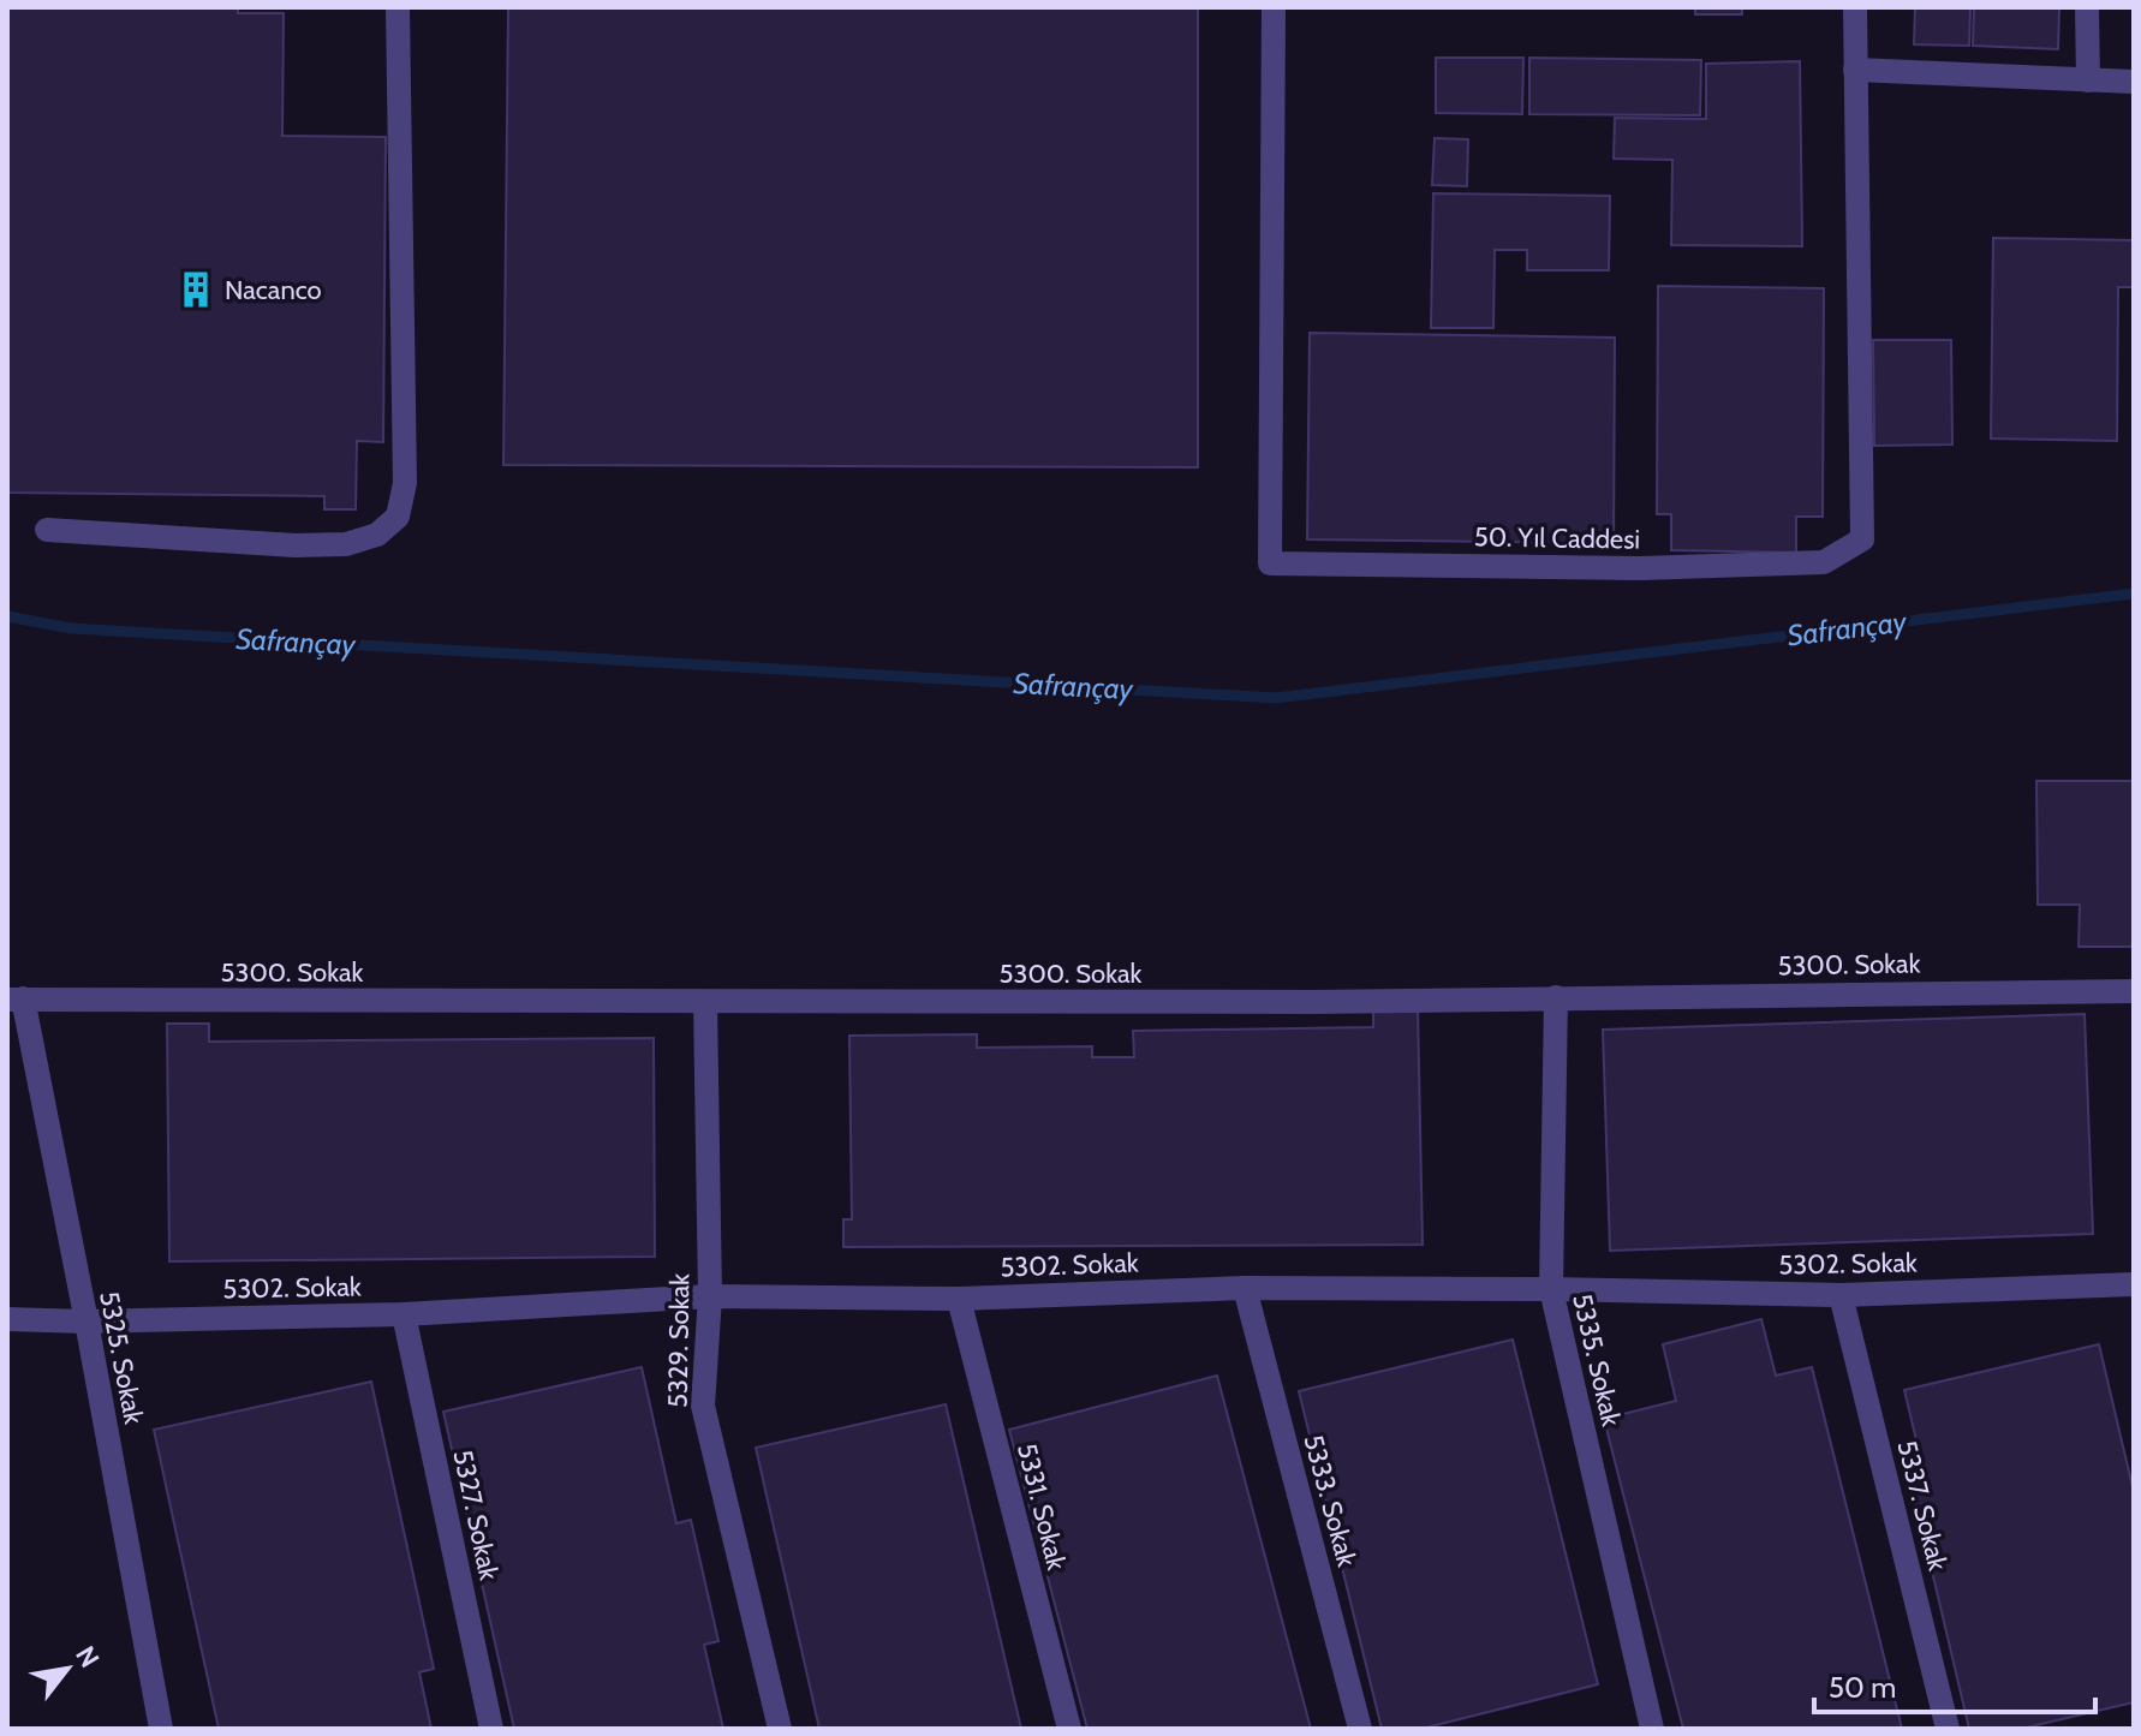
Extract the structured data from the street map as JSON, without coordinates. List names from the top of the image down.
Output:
{
  "streets": {
    "street": [
      "50. Yıl Caddesi",
      "5300. Sokak",
      "5302. Sokak",
      "5329. Sokak",
      "5325. Sokak",
      "5335. Sokak",
      "5333. Sokak",
      "5337. Sokak",
      "5331. Sokak",
      "5327. Sokak"
    ]
  },
  "crossings": [
    ["5300. Sokak", "5329. Sokak"],
    ["5300. Sokak", "5325. Sokak"],
    ["5300. Sokak", "5335. Sokak"],
    ["5302. Sokak", "5329. Sokak"],
    ["5302. Sokak", "5325. Sokak"],
    ["5302. Sokak", "5335. Sokak"],
    ["5302. Sokak", "5333. Sokak"],
    ["5302. Sokak", "5337. Sokak"],
    ["5302. Sokak", "5331. Sokak"],
    ["5302. Sokak", "5327. Sokak"]
  ],
  "water": ["Safrançay"],
  "places": {
    "building": ["Nacanco"]
  },
  "scale_bar": "50 m",
  "north": "top right"
}
